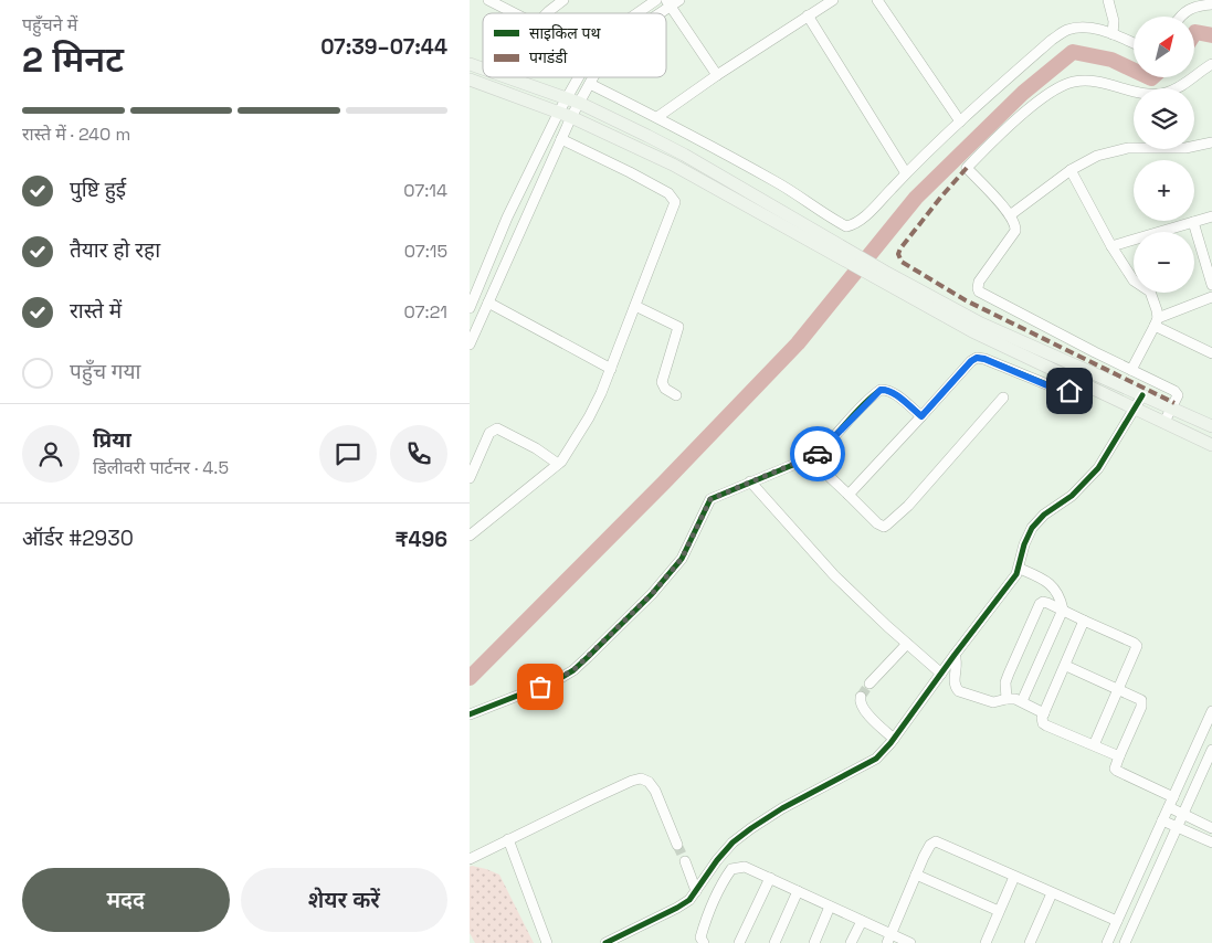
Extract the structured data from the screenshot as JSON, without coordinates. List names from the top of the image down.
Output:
{
  "legend": ["साइकिल पथ", "पगडंडी"],
  "north": "top right",
  "page": {
    "heading": ["2 मिनट", "पहुँचने में", "07:39–07:44"],
    "panel": [
      "प्रिया",
      "डिलीवरी पार्टनर · 4.5",
      "ऑर्डर #2930",
      "₹496"
    ],
    "map_buttons": ["+", "−"],
    "bar": "रास्ते में · 240 m",
    "list": [
      ["पुष्टि हुई", "07:14"],
      ["तैयार हो रहा", "07:15"],
      ["रास्ते में", "07:21"],
      "पहुँच गया"
    ],
    "buttons": ["मदद", "शेयर करें"]
  }
}
